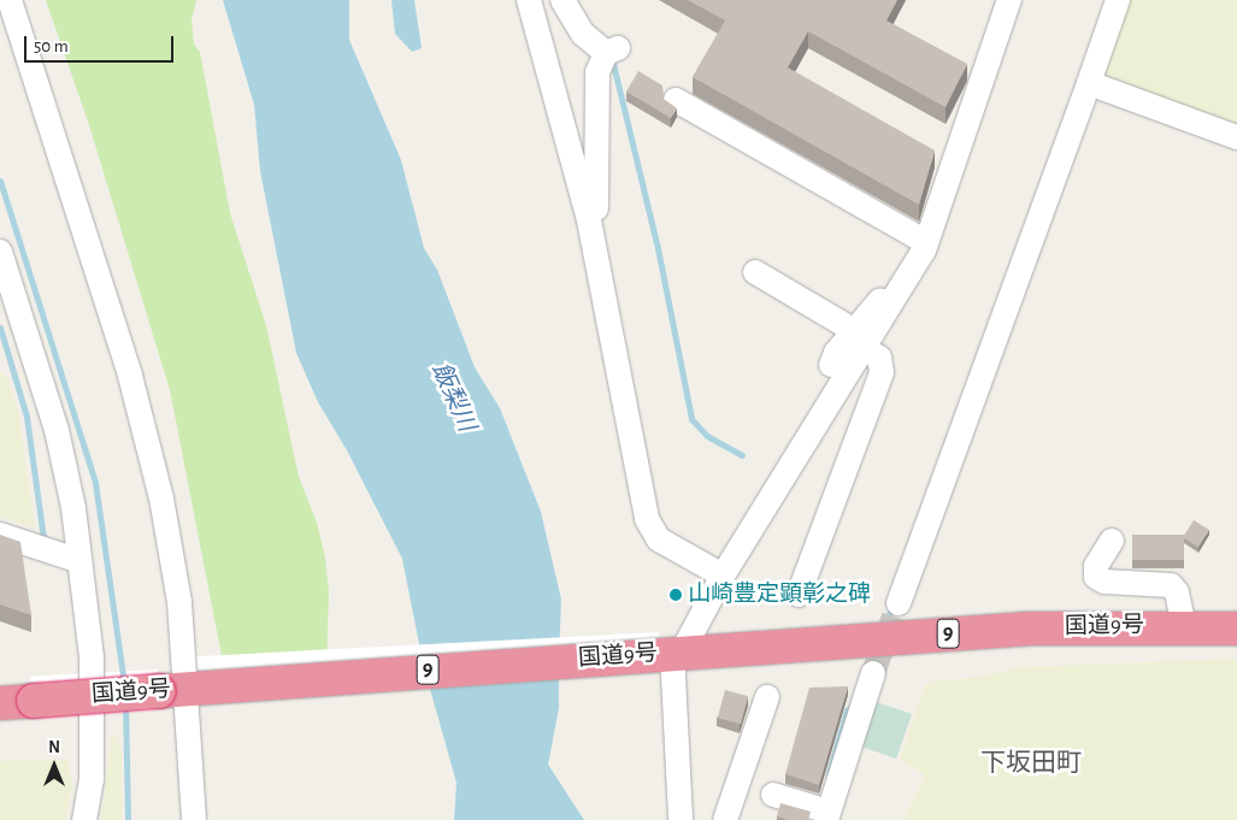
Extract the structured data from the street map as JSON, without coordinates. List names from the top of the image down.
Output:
{
  "streets": {
    "highway": ["国道9号", "9"]
  },
  "districts": ["下坂田町"],
  "water": ["飯梨川"],
  "places": ["山崎豊定顕彰之碑"],
  "scale_bar": "50 m",
  "north": "top"
}
